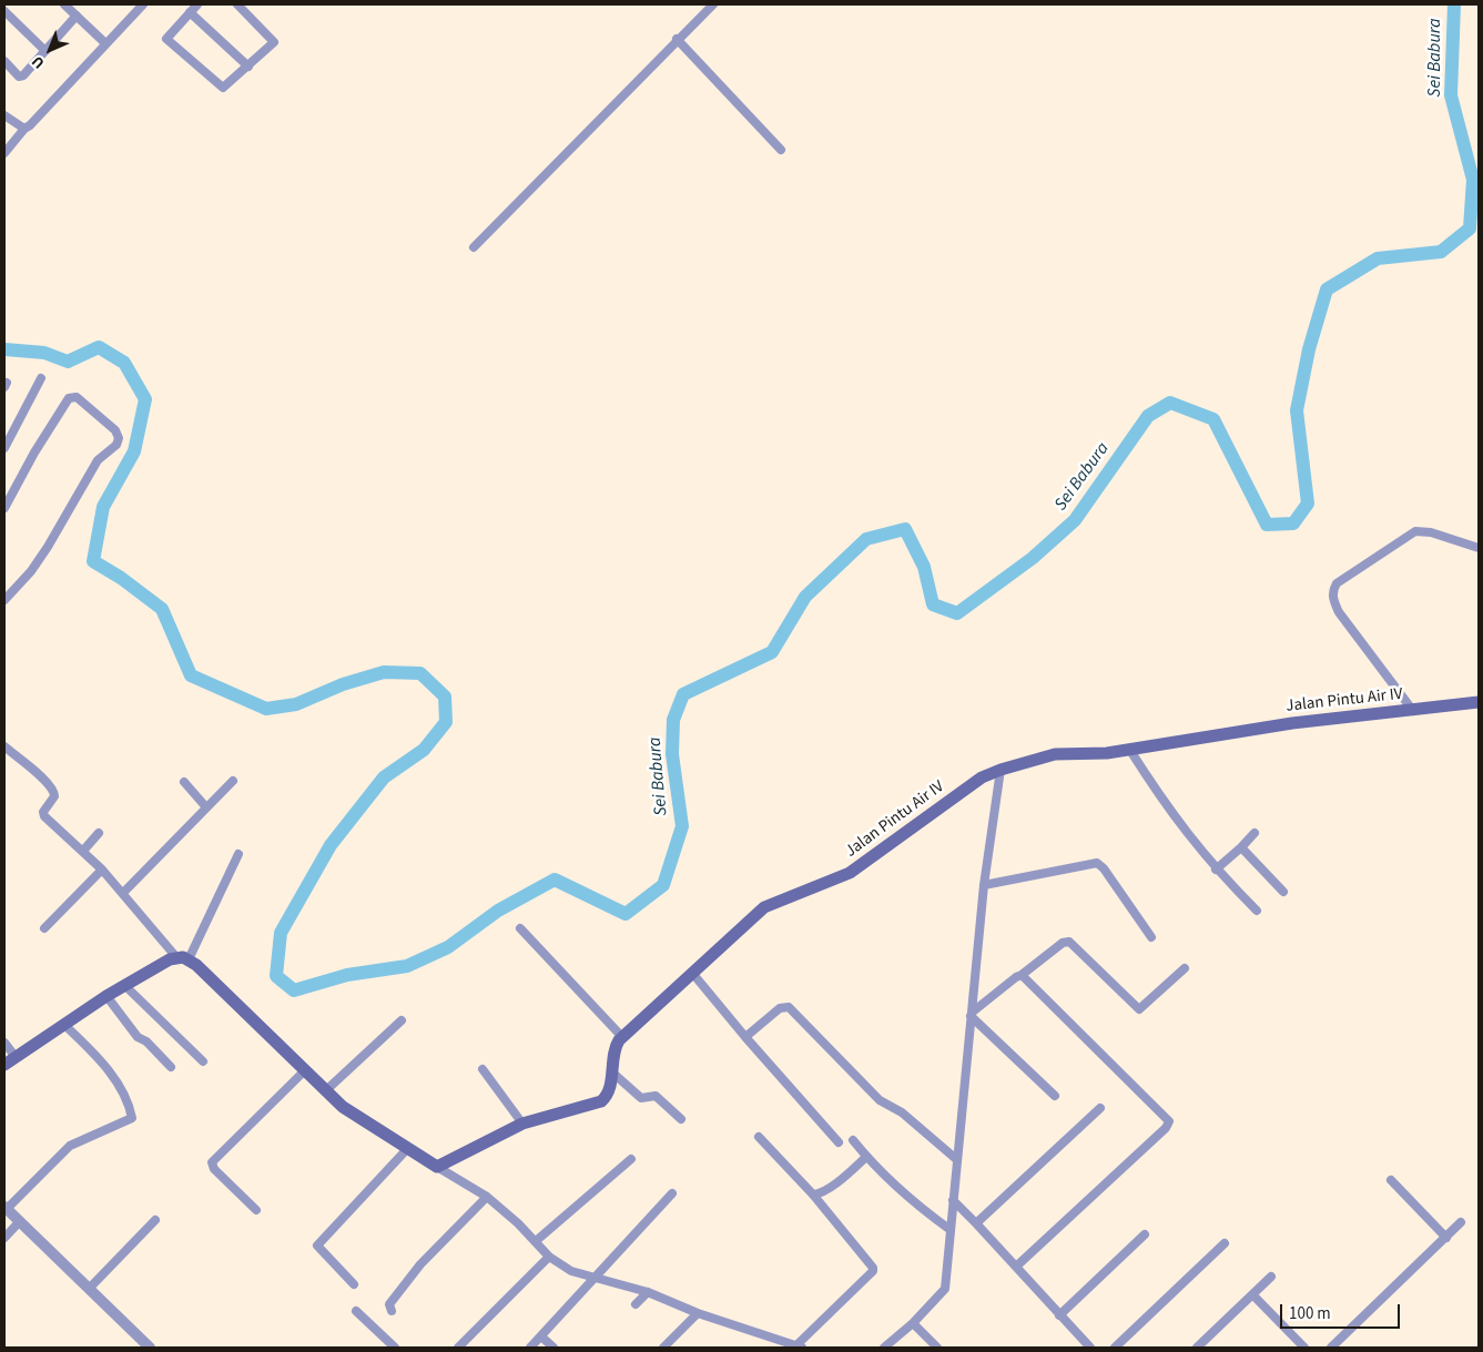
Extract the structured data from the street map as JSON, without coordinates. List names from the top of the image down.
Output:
{
  "streets": {
    "main road": ["Jalan Pintu Air IV"]
  },
  "water": ["Sei Babura"],
  "scale_bar": "100 m",
  "north": "bottom left"
}
